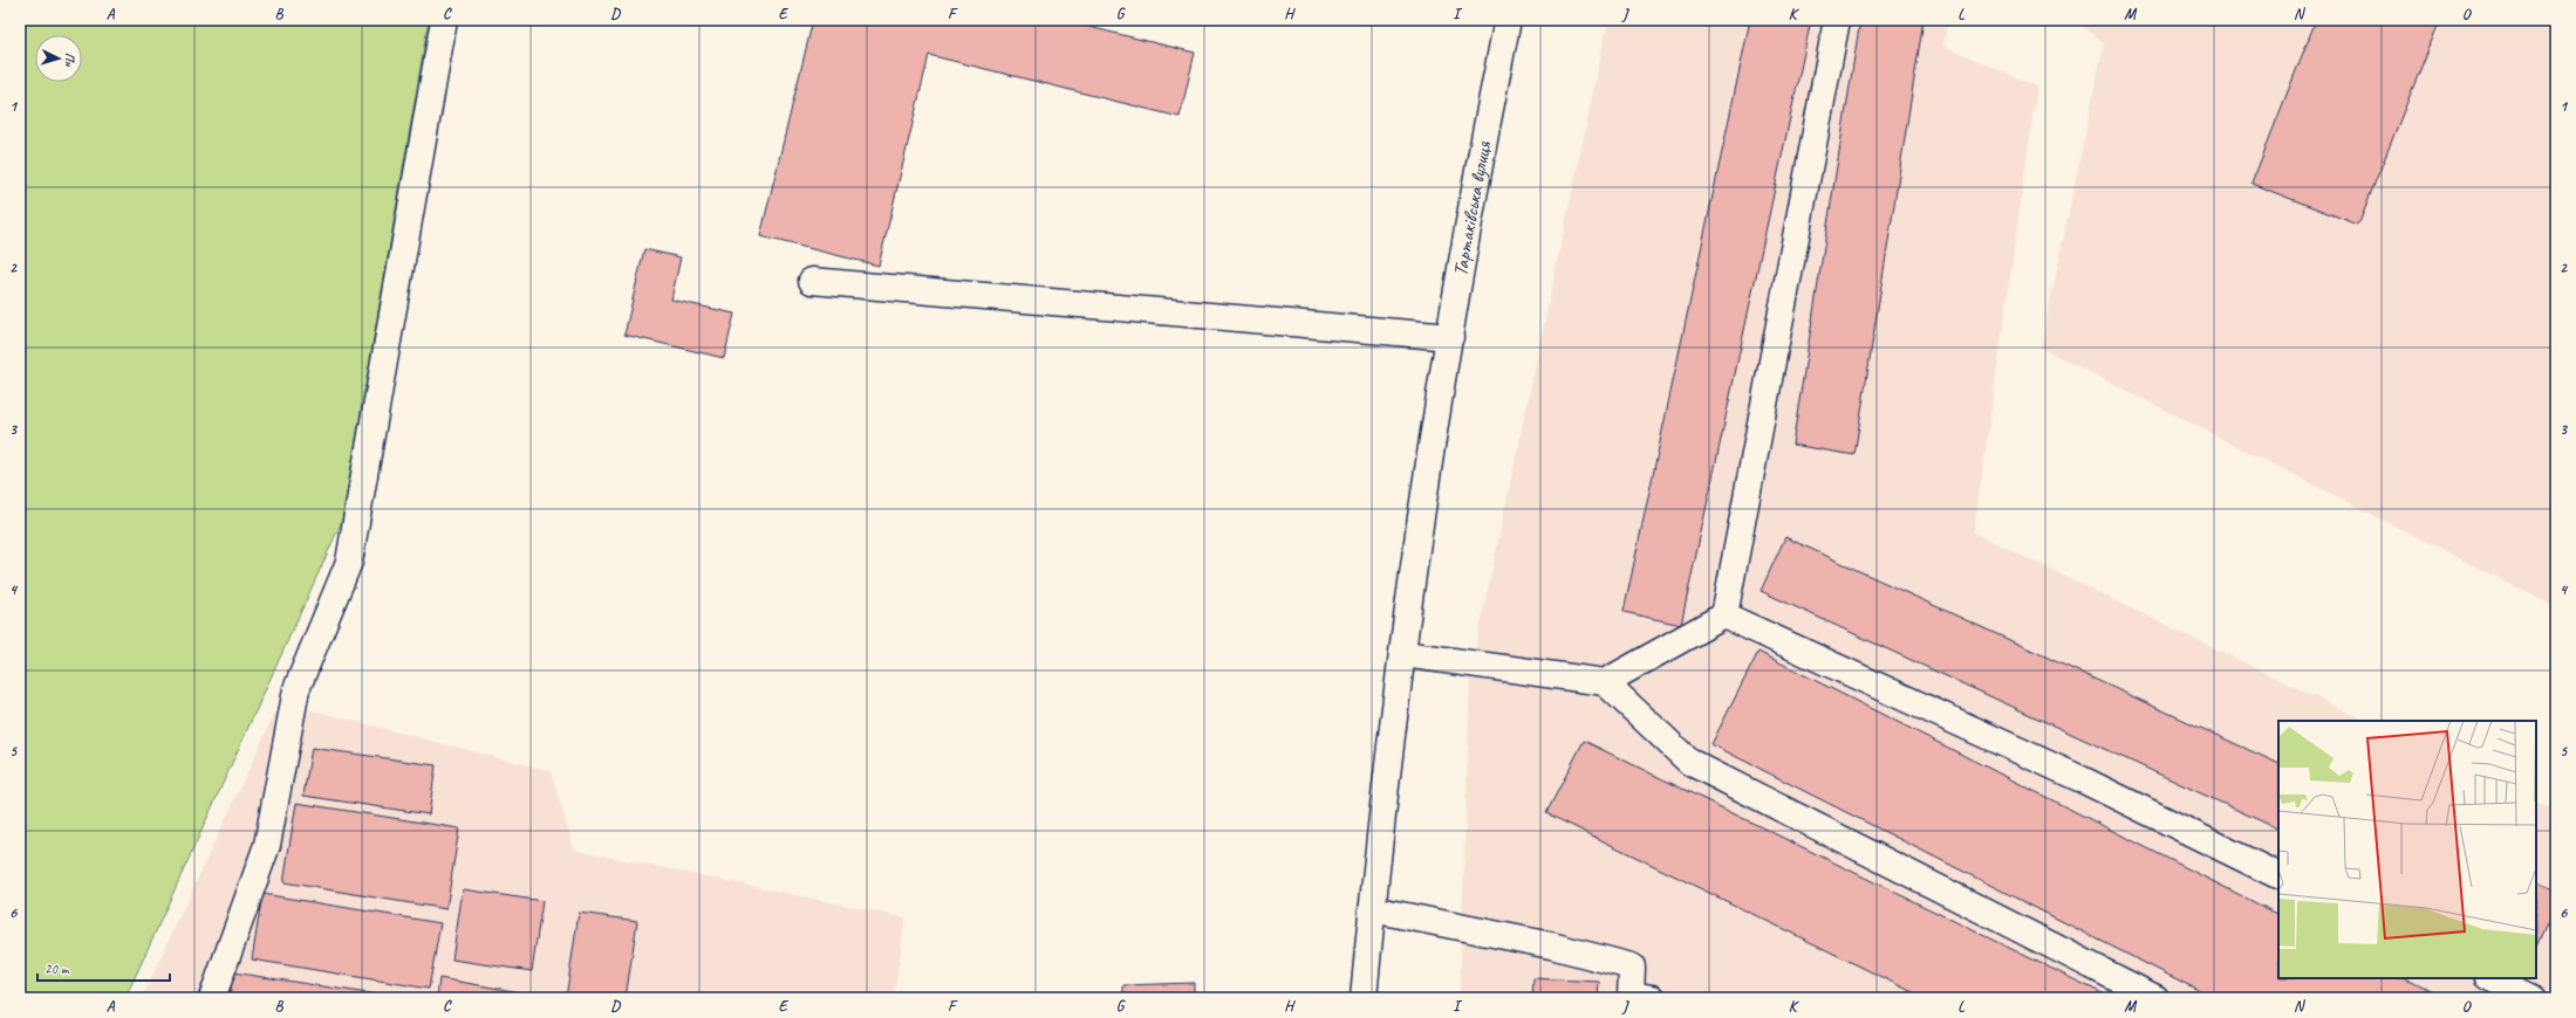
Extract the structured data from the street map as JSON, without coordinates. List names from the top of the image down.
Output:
{
  "streets": {
    "street": ["Тартаківська вулиця"]
  },
  "scale_bar": "20 m",
  "north": "right",
  "grid": {
    "columns": [
      "A",
      "B",
      "C",
      "D",
      "E",
      "F",
      "G",
      "H",
      "I",
      "J",
      "K",
      "L",
      "M",
      "N",
      "O"
    ],
    "rows": [
      "1",
      "2",
      "3",
      "4",
      "5",
      "6"
    ]
  }
}
